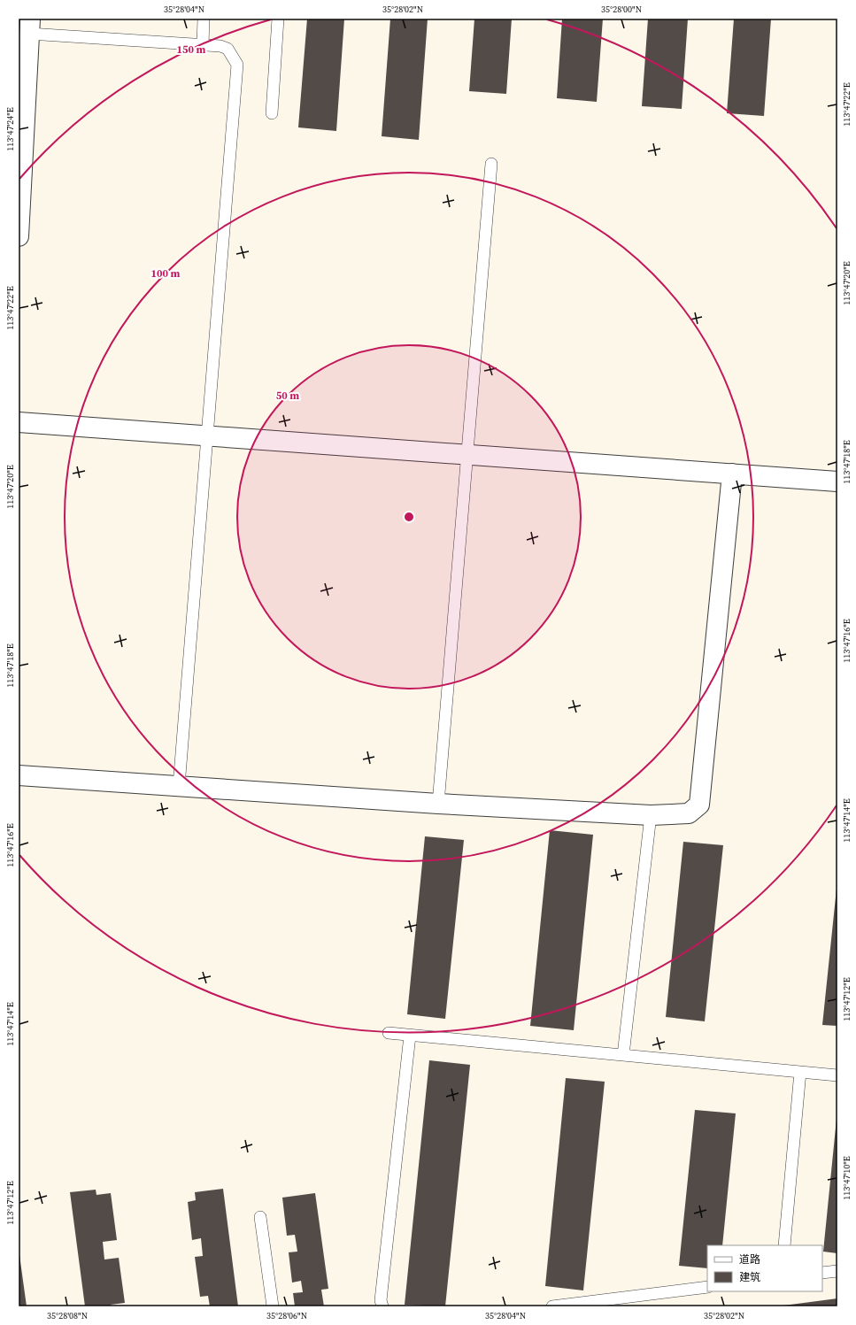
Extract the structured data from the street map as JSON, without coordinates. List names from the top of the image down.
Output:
{
  "legend": ["道路", "建筑"],
  "coordinates": [
    "35°28'04\"N",
    "35°28'02\"N",
    "35°28'00\"N",
    "113°47'22\"E",
    "113°47'24\"E",
    "113°47'20\"E",
    "113°47'18\"E",
    "113°47'16\"E",
    "113°47'14\"E",
    "113°47'12\"E",
    "113°47'10\"E",
    "35°28'08\"N",
    "35°28'06\"N"
  ],
  "rings": ["150 m", "100 m", "50 m"]
}
